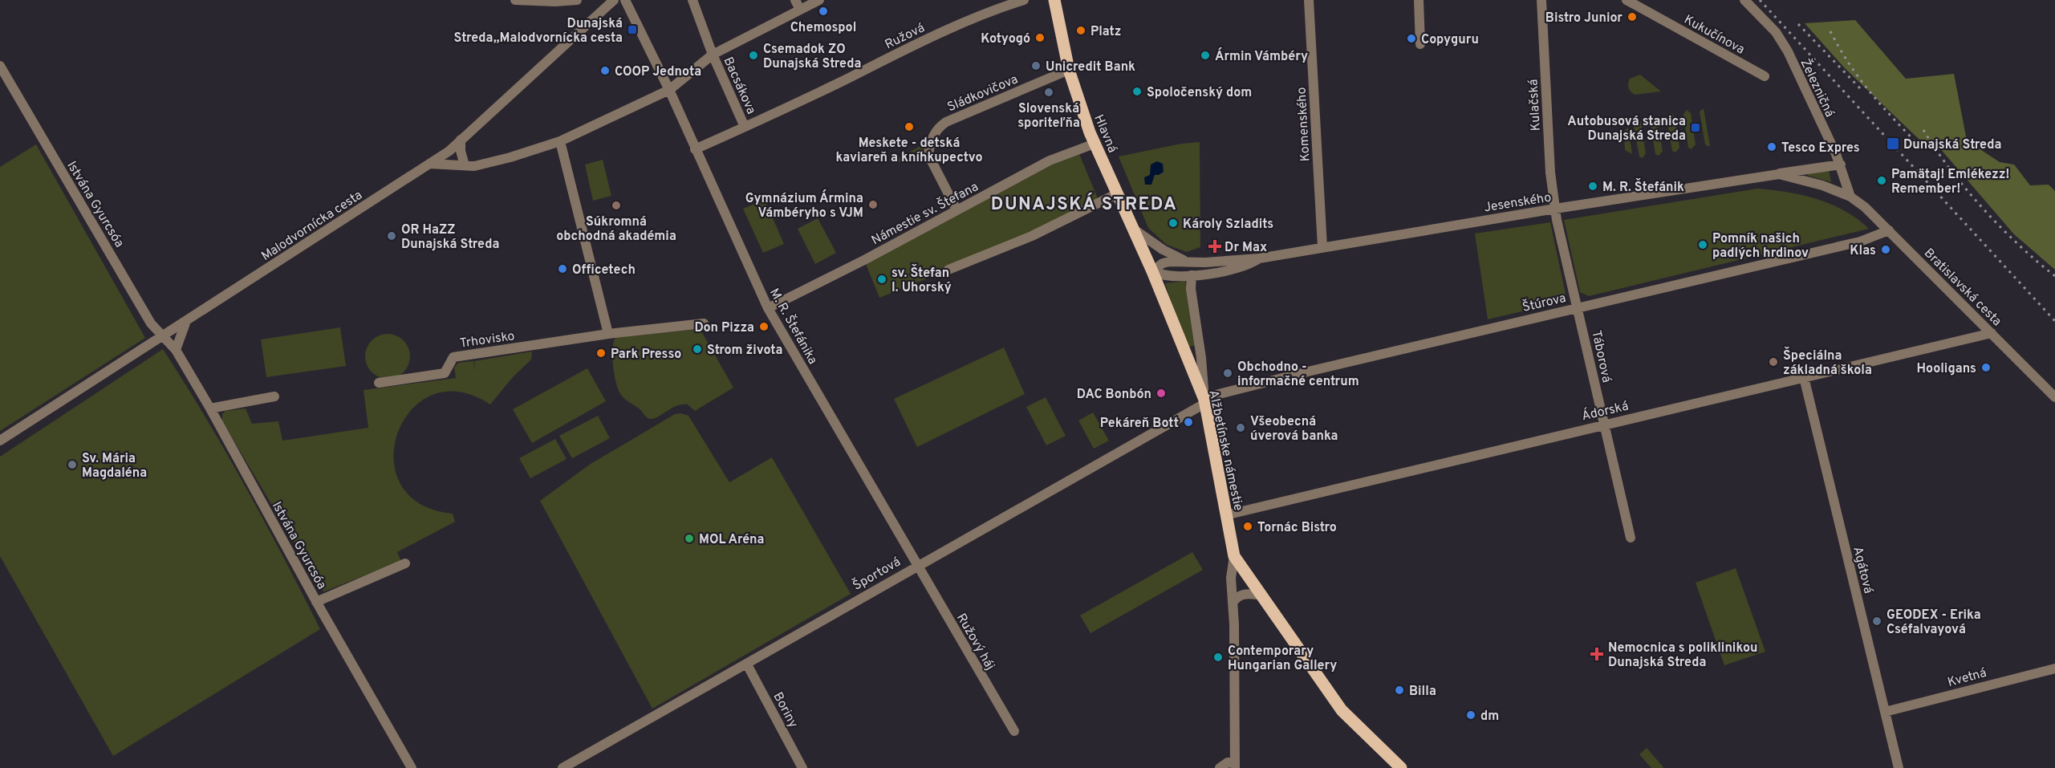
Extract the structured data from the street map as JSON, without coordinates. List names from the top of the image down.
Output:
{
  "streets": {
    "main road": ["Hlavná", "Alžbetínske námestie"],
    "street": [
      "Kukučínova",
      "Ružová",
      "Bacsákova",
      "Železničná",
      "Sládkovičova",
      "Kulačská",
      "Komenského",
      "Jesenského",
      "Istvána Gyurcsóa",
      "Námestie sv. Štefana",
      "Malodvornícka cesta",
      "Bratislavská cesta",
      "Štúrova",
      "M. R. Štefánika",
      "Trhovisko",
      "Táborová",
      "Ádorská",
      "Agátová",
      "Športová",
      "Ružový háj",
      "Kvetná",
      "Boriny"
    ]
  },
  "crossings": [
    ["Ružová", "Bacsákova"],
    ["Ružová", "M. R. Štefánika"],
    ["Bacsákova", "M. R. Štefánika"],
    ["Železničná", "Jesenského"],
    ["Železničná", "Bratislavská cesta"],
    ["Sládkovičova", "Hlavná"],
    ["Sládkovičova", "Námestie sv. Štefana"],
    ["Kulačská", "Jesenského"],
    ["Kulačská", "Táborová"],
    ["Komenského", "Jesenského"],
    ["Hlavná", "Jesenského"],
    ["Hlavná", "Námestie sv. Štefana"],
    ["Hlavná", "Alžbetínske námestie"],
    ["Jesenského", "Bratislavská cesta"],
    ["Jesenského", "Táborová"],
    ["Jesenského", "Alžbetínske námestie"],
    ["Istvána Gyurcsóa", "Malodvornícka cesta"],
    ["Námestie sv. Štefana", "M. R. Štefánika"],
    ["Bratislavská cesta", "Štúrova"],
    ["Bratislavská cesta", "Ádorská"],
    ["Štúrova", "Táborová"],
    ["Štúrova", "Alžbetínske námestie"],
    ["Štúrova", "Športová"],
    ["M. R. Štefánika", "Športová"],
    ["M. R. Štefánika", "Ružový háj"],
    ["Táborová", "Ádorská"],
    ["Ádorská", "Alžbetínske námestie"],
    ["Ádorská", "Agátová"],
    ["Alžbetínske námestie", "Športová"],
    ["Agátová", "Kvetná"],
    ["Športová", "Ružový háj"],
    ["Športová", "Boriny"]
  ],
  "districts": ["DUNAJSKÁ STREDA"],
  "places": {
    "other": [
      "Chemospol",
      "Bistro Junior",
      "Platz",
      "Kotyogó",
      "Copyguru",
      "Csemadok ZO Dunajská Streda",
      "Ármin Vámbéry",
      "Unicredit Bank",
      "COOP Jednota",
      "Spoločenský dom",
      "Slovenská sporiteľňa",
      "Meskete - detská kaviareň a kníhkupectvo",
      "Tesco Expres",
      "Pamätaj! Emlékezz! Remember!",
      "M. R. Štefánik",
      "Gymnázium Ármina Vámbéryho s VJM",
      "Súkromná obchodná akadémia",
      "Károly Szladits",
      "OR HaZZ Dunajská Streda",
      "Pomník našich padlých hrdinov",
      "Klas",
      "Officetech",
      "sv. Štefan I. Uhorský",
      "Don Pizza",
      "Strom života",
      "Park Presso",
      "Špeciálna základná škola",
      "Hooligans",
      "Obchodno - informačné centrum",
      "DAC Bonbón",
      "Pekáreň Bott",
      "Všeobecná úverová banka",
      "Sv. Mária Magdaléna",
      "Tornác Bistro",
      "MOL Aréna",
      "GEODEX - Erika Cséfalvayová",
      "Contemporary Hungarian Gallery",
      "Billa",
      "dm"
    ],
    "transit": ["Dunajská Streda,,Malodvornícka cesta", "Autobusová stanica Dunajská Streda", "Dunajská Streda"],
    "health": ["Dr Max", "Nemocnica s poliklinikou Dunajská Streda"]
  }
}
